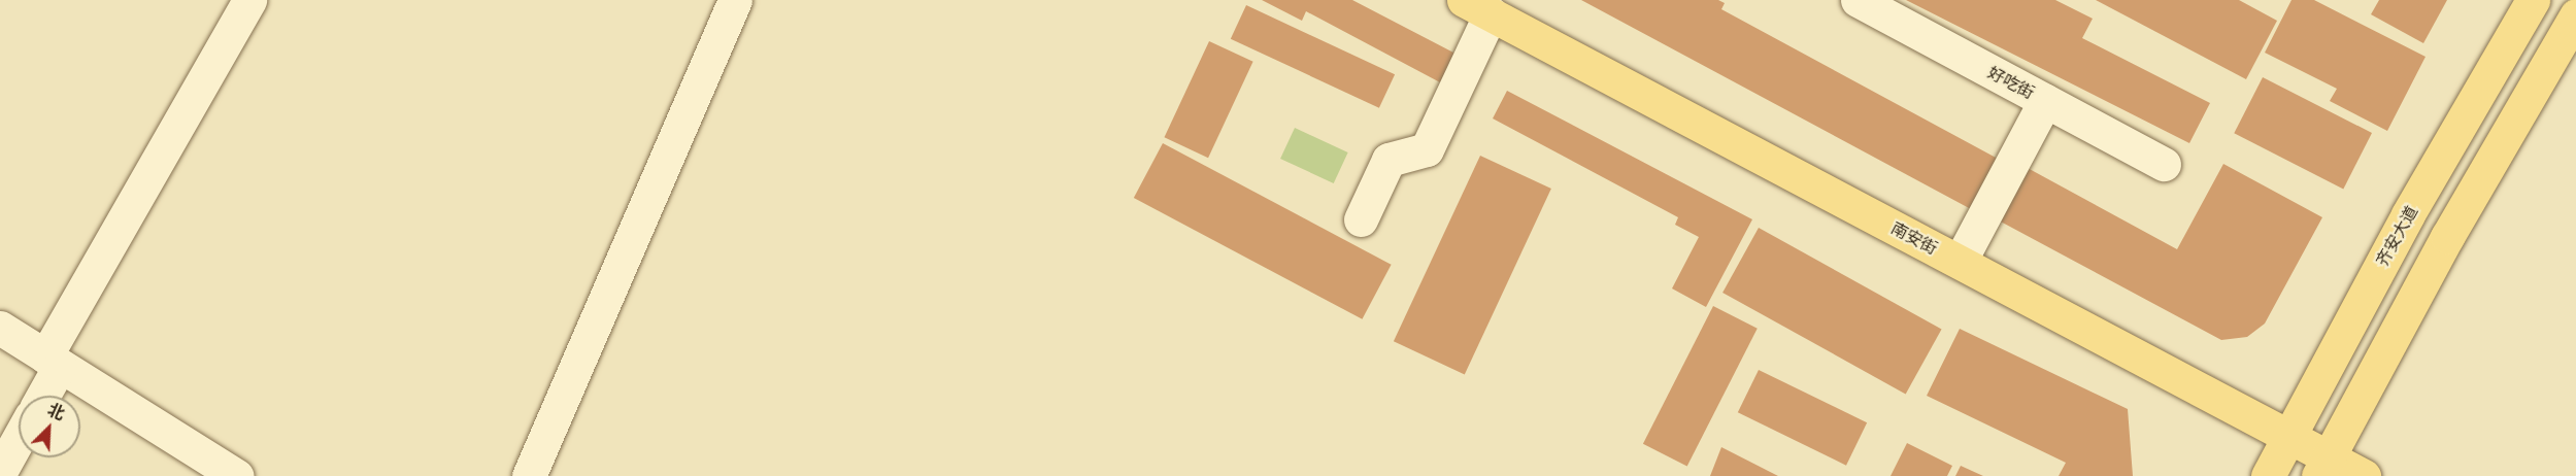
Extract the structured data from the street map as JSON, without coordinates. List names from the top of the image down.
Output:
{
  "streets": {
    "main road": ["齐安大道", "南安街"],
    "street": ["好吃街"]
  },
  "crossings": [
    ["齐安大道", "南安街"]
  ],
  "north": "top right"
}
